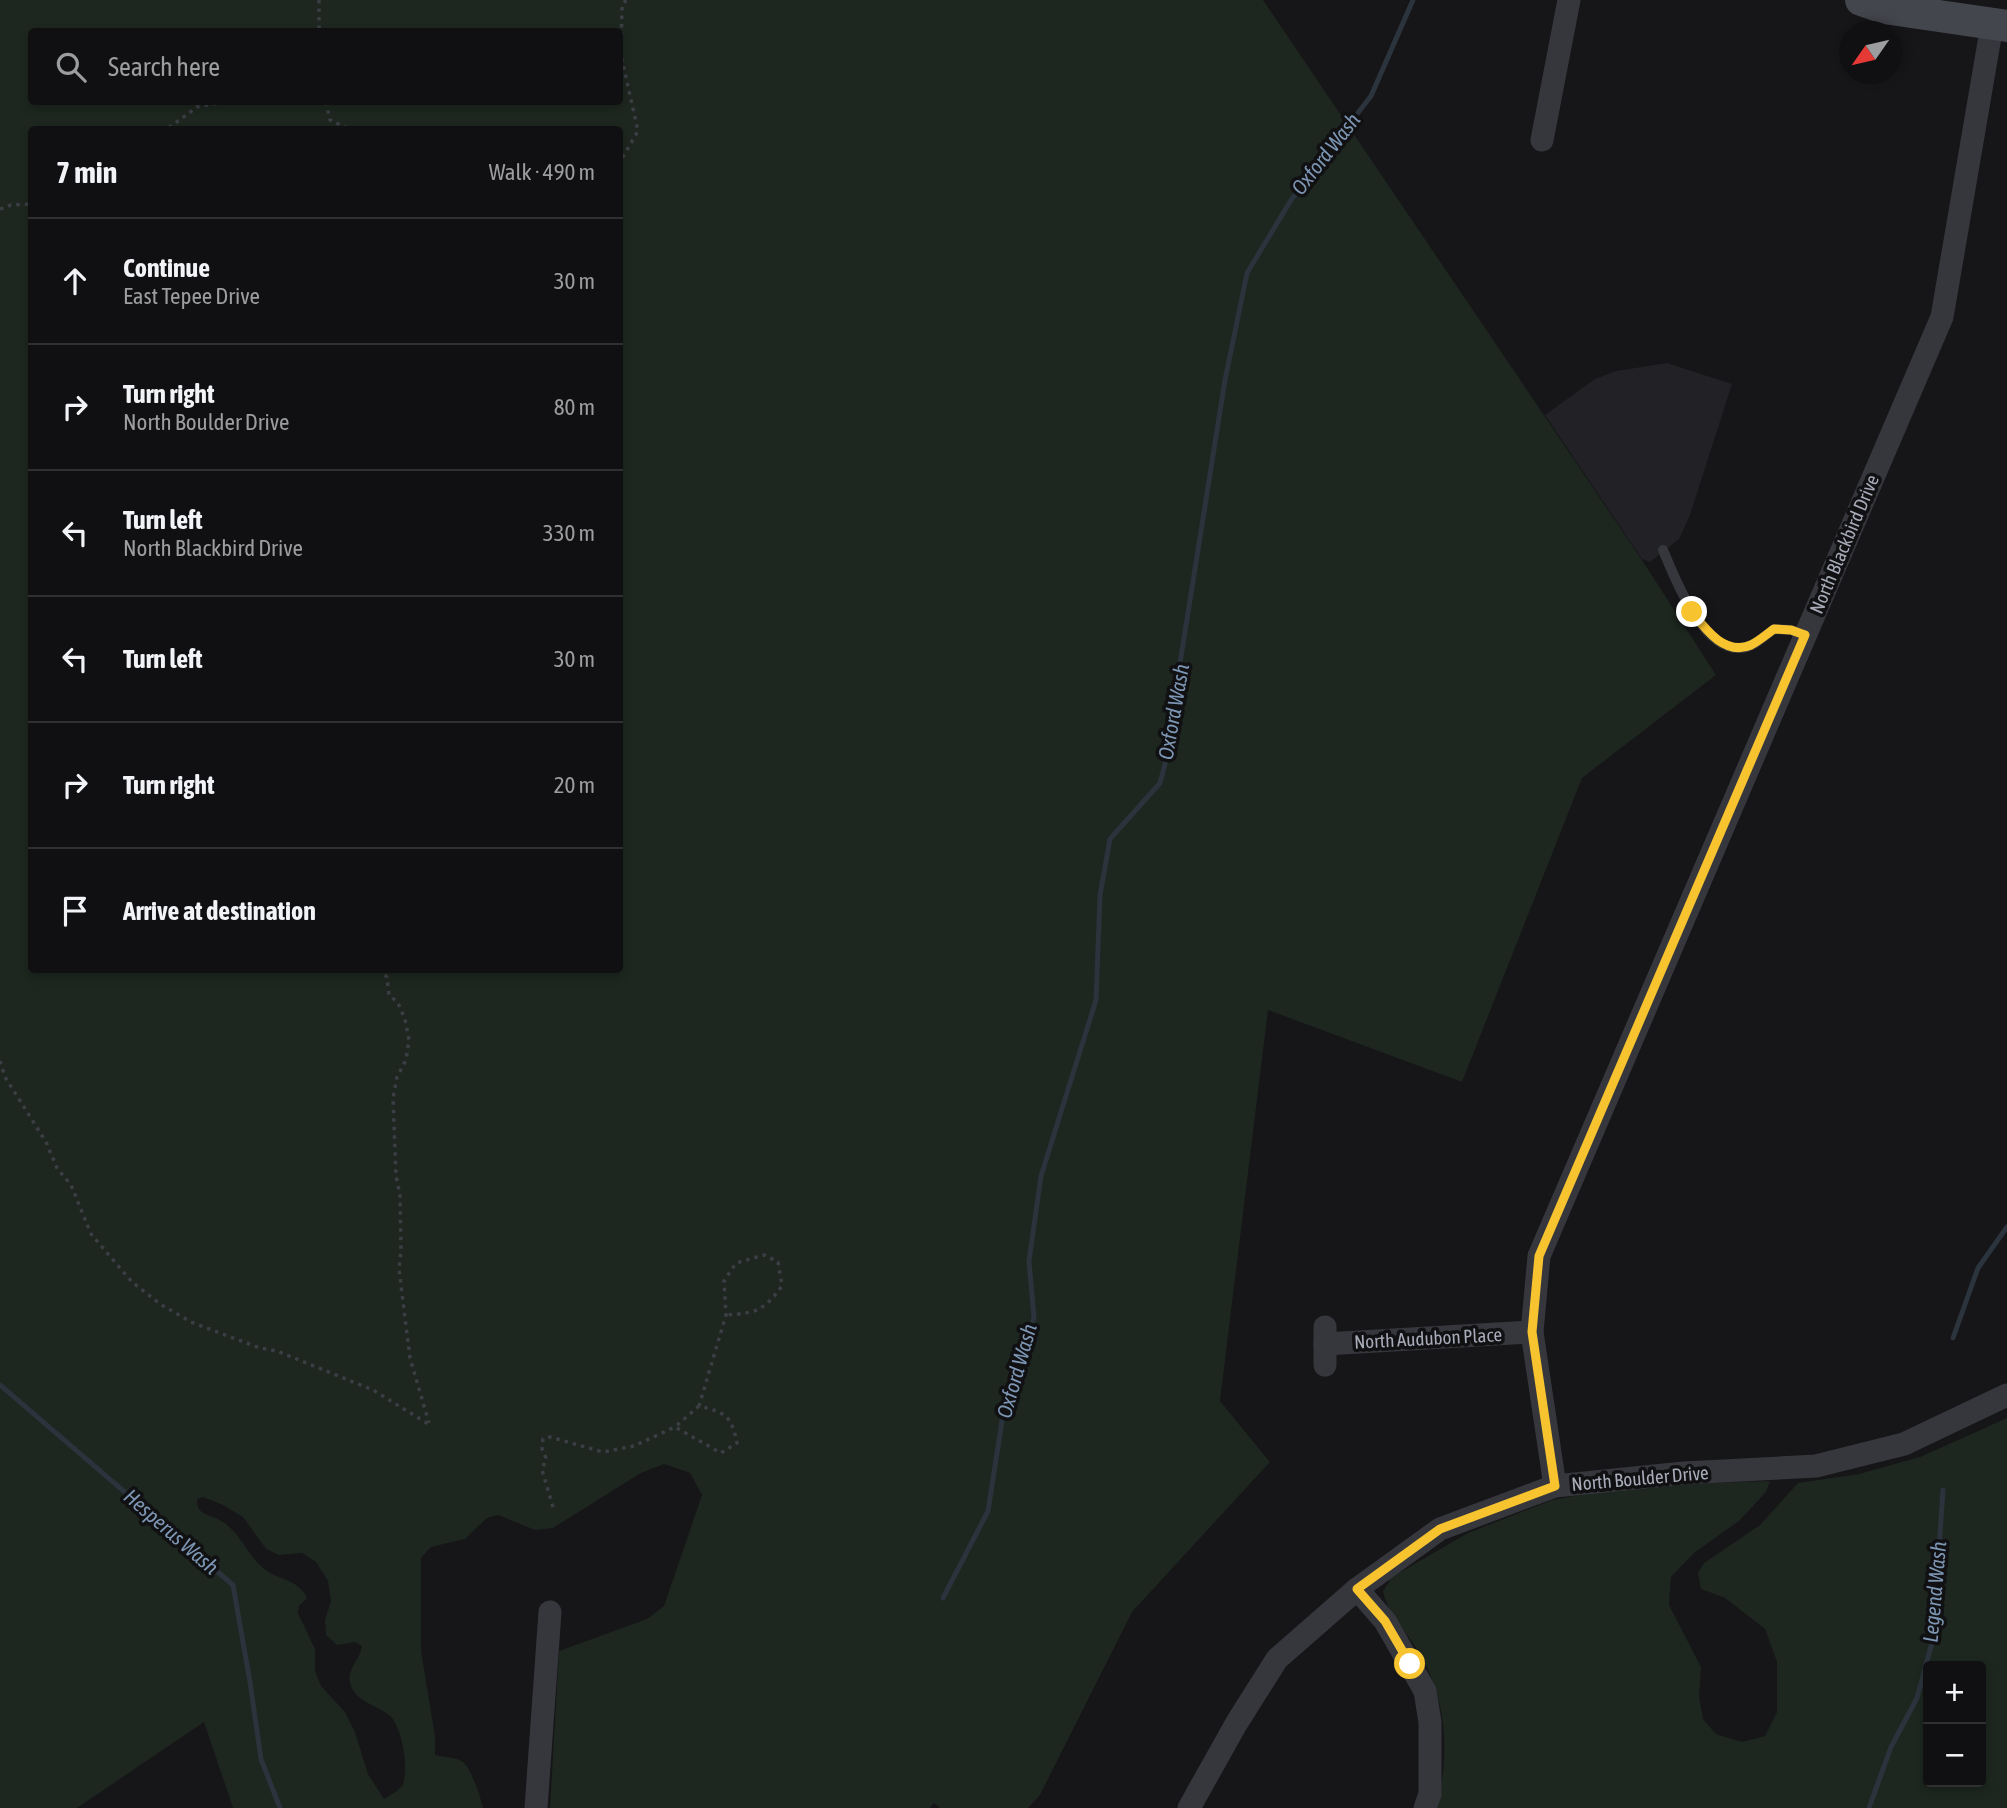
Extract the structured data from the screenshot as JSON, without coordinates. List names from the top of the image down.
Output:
{
  "streets": {
    "street": ["North Blackbird Drive", "North Audubon Place", "North Boulder Drive"]
  },
  "crossings": [
    ["North Blackbird Drive", "North Audubon Place"],
    ["North Blackbird Drive", "North Boulder Drive"]
  ],
  "water": ["Oxford Wash", "Hesperus Wash", "Legend Wash"],
  "north": "bottom left",
  "page": {
    "search": "Search here",
    "heading": ["7 min", "Walk · 490 m"],
    "list": [
      ["Continue", "East Tepee Drive", "30 m"],
      ["Turn right", "North Boulder Drive", "80 m"],
      ["Turn left", "North Blackbird Drive", "330 m"],
      ["Turn left", "30 m"],
      ["Turn right", "20 m"],
      "Arrive at destination"
    ],
    "map_buttons": ["+", "−"]
  }
}
